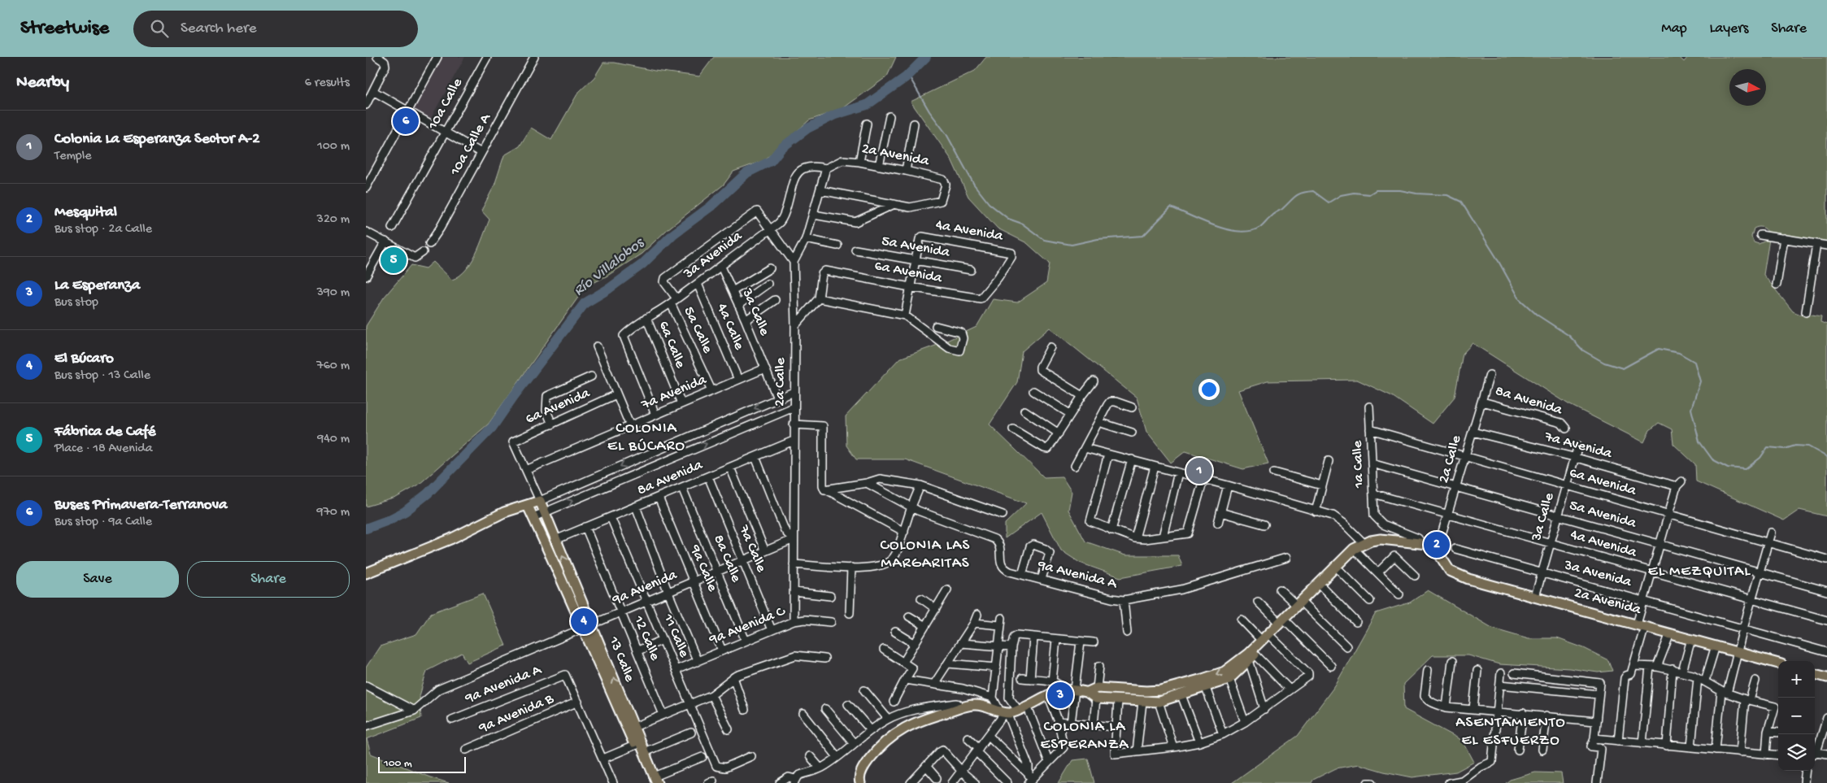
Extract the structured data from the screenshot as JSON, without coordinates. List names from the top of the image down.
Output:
{
  "streets": {
    "main road": ["2a Avenida", "13 Calle"],
    "street": [
      "10a Calle",
      "10a Calle A",
      "4a Avenida",
      "5a Avenida",
      "3a Avenida",
      "6a Avenida",
      "3a Calle",
      "4a Calle",
      "5a Calle",
      "6a Calle",
      "2a Calle",
      "7a Avenida",
      "8a Avenida",
      "1a Calle",
      "7a Calle",
      "8a Calle",
      "9a Calle",
      "9a Avenida A",
      "9a Avenida",
      "9a Avenida C",
      "11 Calle",
      "12 Calle",
      "9a Avenida B"
    ]
  },
  "crossings": [
    ["2a Avenida", "3a Avenida"],
    ["2a Avenida", "3a Calle"],
    ["2a Avenida", "2a Calle"],
    ["4a Avenida", "5a Avenida"],
    ["4a Avenida", "6a Avenida"],
    ["4a Avenida", "3a Calle"],
    ["4a Avenida", "2a Calle"],
    ["4a Avenida", "1a Calle"],
    ["5a Avenida", "3a Calle"],
    ["5a Avenida", "2a Calle"],
    ["5a Avenida", "1a Calle"],
    ["3a Avenida", "3a Calle"],
    ["3a Avenida", "4a Calle"],
    ["3a Avenida", "5a Calle"],
    ["3a Avenida", "6a Calle"],
    ["3a Avenida", "2a Calle"],
    ["3a Avenida", "7a Avenida"],
    ["6a Avenida", "3a Calle"],
    ["6a Avenida", "2a Calle"],
    ["6a Avenida", "7a Avenida"],
    ["6a Avenida", "1a Calle"],
    ["3a Calle", "7a Avenida"],
    ["4a Calle", "7a Avenida"],
    ["5a Calle", "7a Avenida"],
    ["6a Calle", "7a Avenida"],
    ["2a Calle", "7a Avenida"],
    ["2a Calle", "8a Avenida"],
    ["2a Calle", "9a Avenida"],
    ["2a Calle", "9a Avenida C"],
    ["8a Avenida", "7a Calle"],
    ["8a Avenida", "8a Calle"],
    ["8a Avenida", "9a Calle"],
    ["8a Avenida", "11 Calle"],
    ["8a Avenida", "12 Calle"],
    ["8a Avenida", "13 Calle"],
    ["7a Calle", "9a Avenida"],
    ["7a Calle", "9a Avenida C"],
    ["8a Calle", "9a Avenida"],
    ["8a Calle", "9a Avenida C"],
    ["9a Calle", "9a Avenida"],
    ["9a Calle", "9a Avenida C"],
    ["9a Avenida A", "9a Avenida B"],
    ["9a Avenida", "11 Calle"],
    ["9a Avenida", "12 Calle"],
    ["9a Avenida", "13 Calle"],
    ["9a Avenida C", "11 Calle"]
  ],
  "districts": [
    "COLONIA EL BÚCARO",
    "COLONIA LAS MARGARITAS",
    "EL MEZQUITAL",
    "ASENTAMIENTO EL ESFUERZO",
    "COLONIA LA ESPERANZA"
  ],
  "water": ["Río Villalobos"],
  "scale_bar": "100 m",
  "north": "right",
  "page": {
    "header": "Streetwise",
    "search": "Search here",
    "nav": ["Map", "Layers", "Share"],
    "heading": ["Nearby", "6 results"],
    "pins": [
      "6",
      "5",
      "1",
      "2",
      "4",
      "3"
    ],
    "list": [
      {
        "mark": "1",
        "name": "Colonia La Esperanza Sector A-2",
        "note": "Temple",
        "value": "100 m"
      },
      {
        "mark": "2",
        "name": "Mesquital",
        "note": "Bus stop · 2a Calle",
        "value": "320 m"
      },
      {
        "mark": "3",
        "name": "La Esperanza",
        "note": "Bus stop",
        "value": "390 m"
      },
      {
        "mark": "4",
        "name": "El Búcaro",
        "note": "Bus stop · 13 Calle",
        "value": "760 m"
      },
      {
        "mark": "5",
        "name": "Fábrica de Café",
        "note": "Place · 18 Avenida",
        "value": "940 m"
      },
      {
        "mark": "6",
        "name": "Buses Primavera-Terranova",
        "note": "Bus stop · 9a Calle",
        "value": "970 m"
      }
    ],
    "buttons": ["Save", "Share"],
    "map_buttons": ["+", "−"],
    "scale": "100 m"
  }
}
